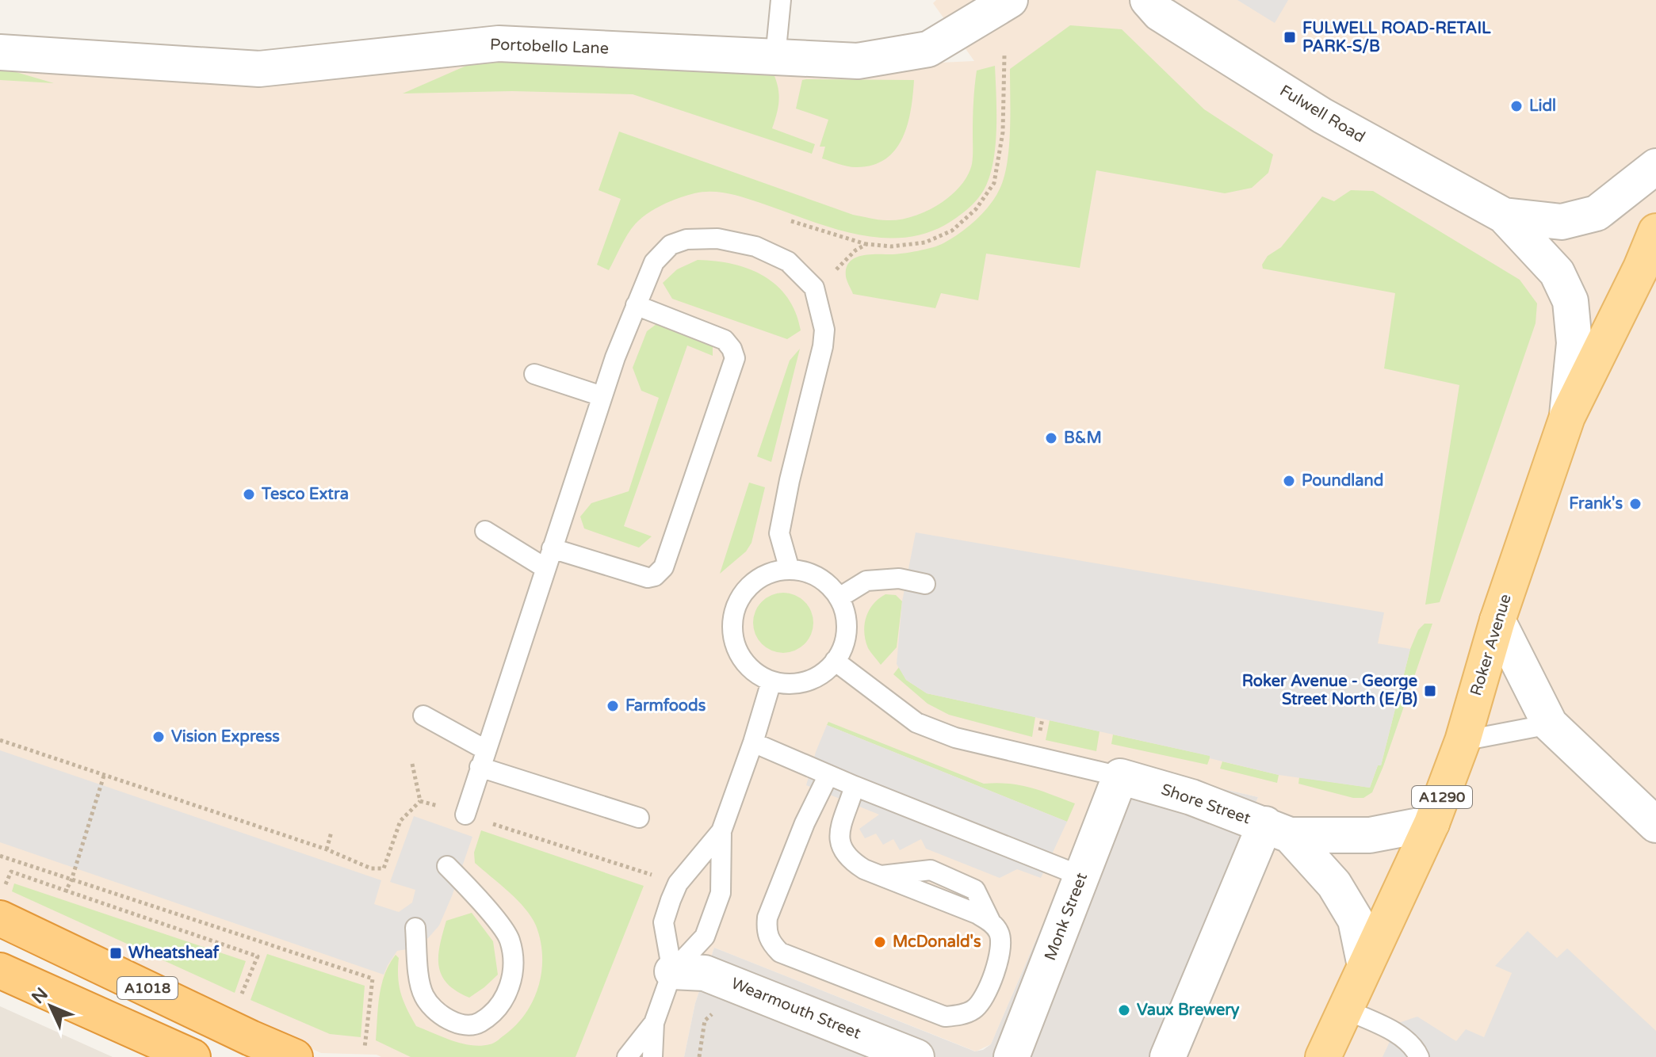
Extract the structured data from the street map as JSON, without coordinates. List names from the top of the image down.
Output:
{
  "streets": {
    "highway": ["A1018"],
    "main road": ["Roker Avenue", "A1290"],
    "street": [
      "Portobello Lane",
      "Fulwell Road",
      "Shore Street",
      "Monk Street",
      "Wearmouth Street"
    ]
  },
  "crossings": [
    ["Fulwell Road", "Roker Avenue"],
    ["Shore Street", "Monk Street"]
  ],
  "places": {
    "transit": ["FULWELL ROAD-RETAIL PARK-S/B", "Roker Avenue - George Street North (E/B)", "Wheatsheaf"],
    "other": [
      "Lidl",
      "B&M",
      "Poundland",
      "Tesco Extra",
      "Frank's",
      "Farmfoods",
      "Vision Express",
      "McDonald's",
      "Vaux Brewery"
    ]
  },
  "north": "top left"
}
